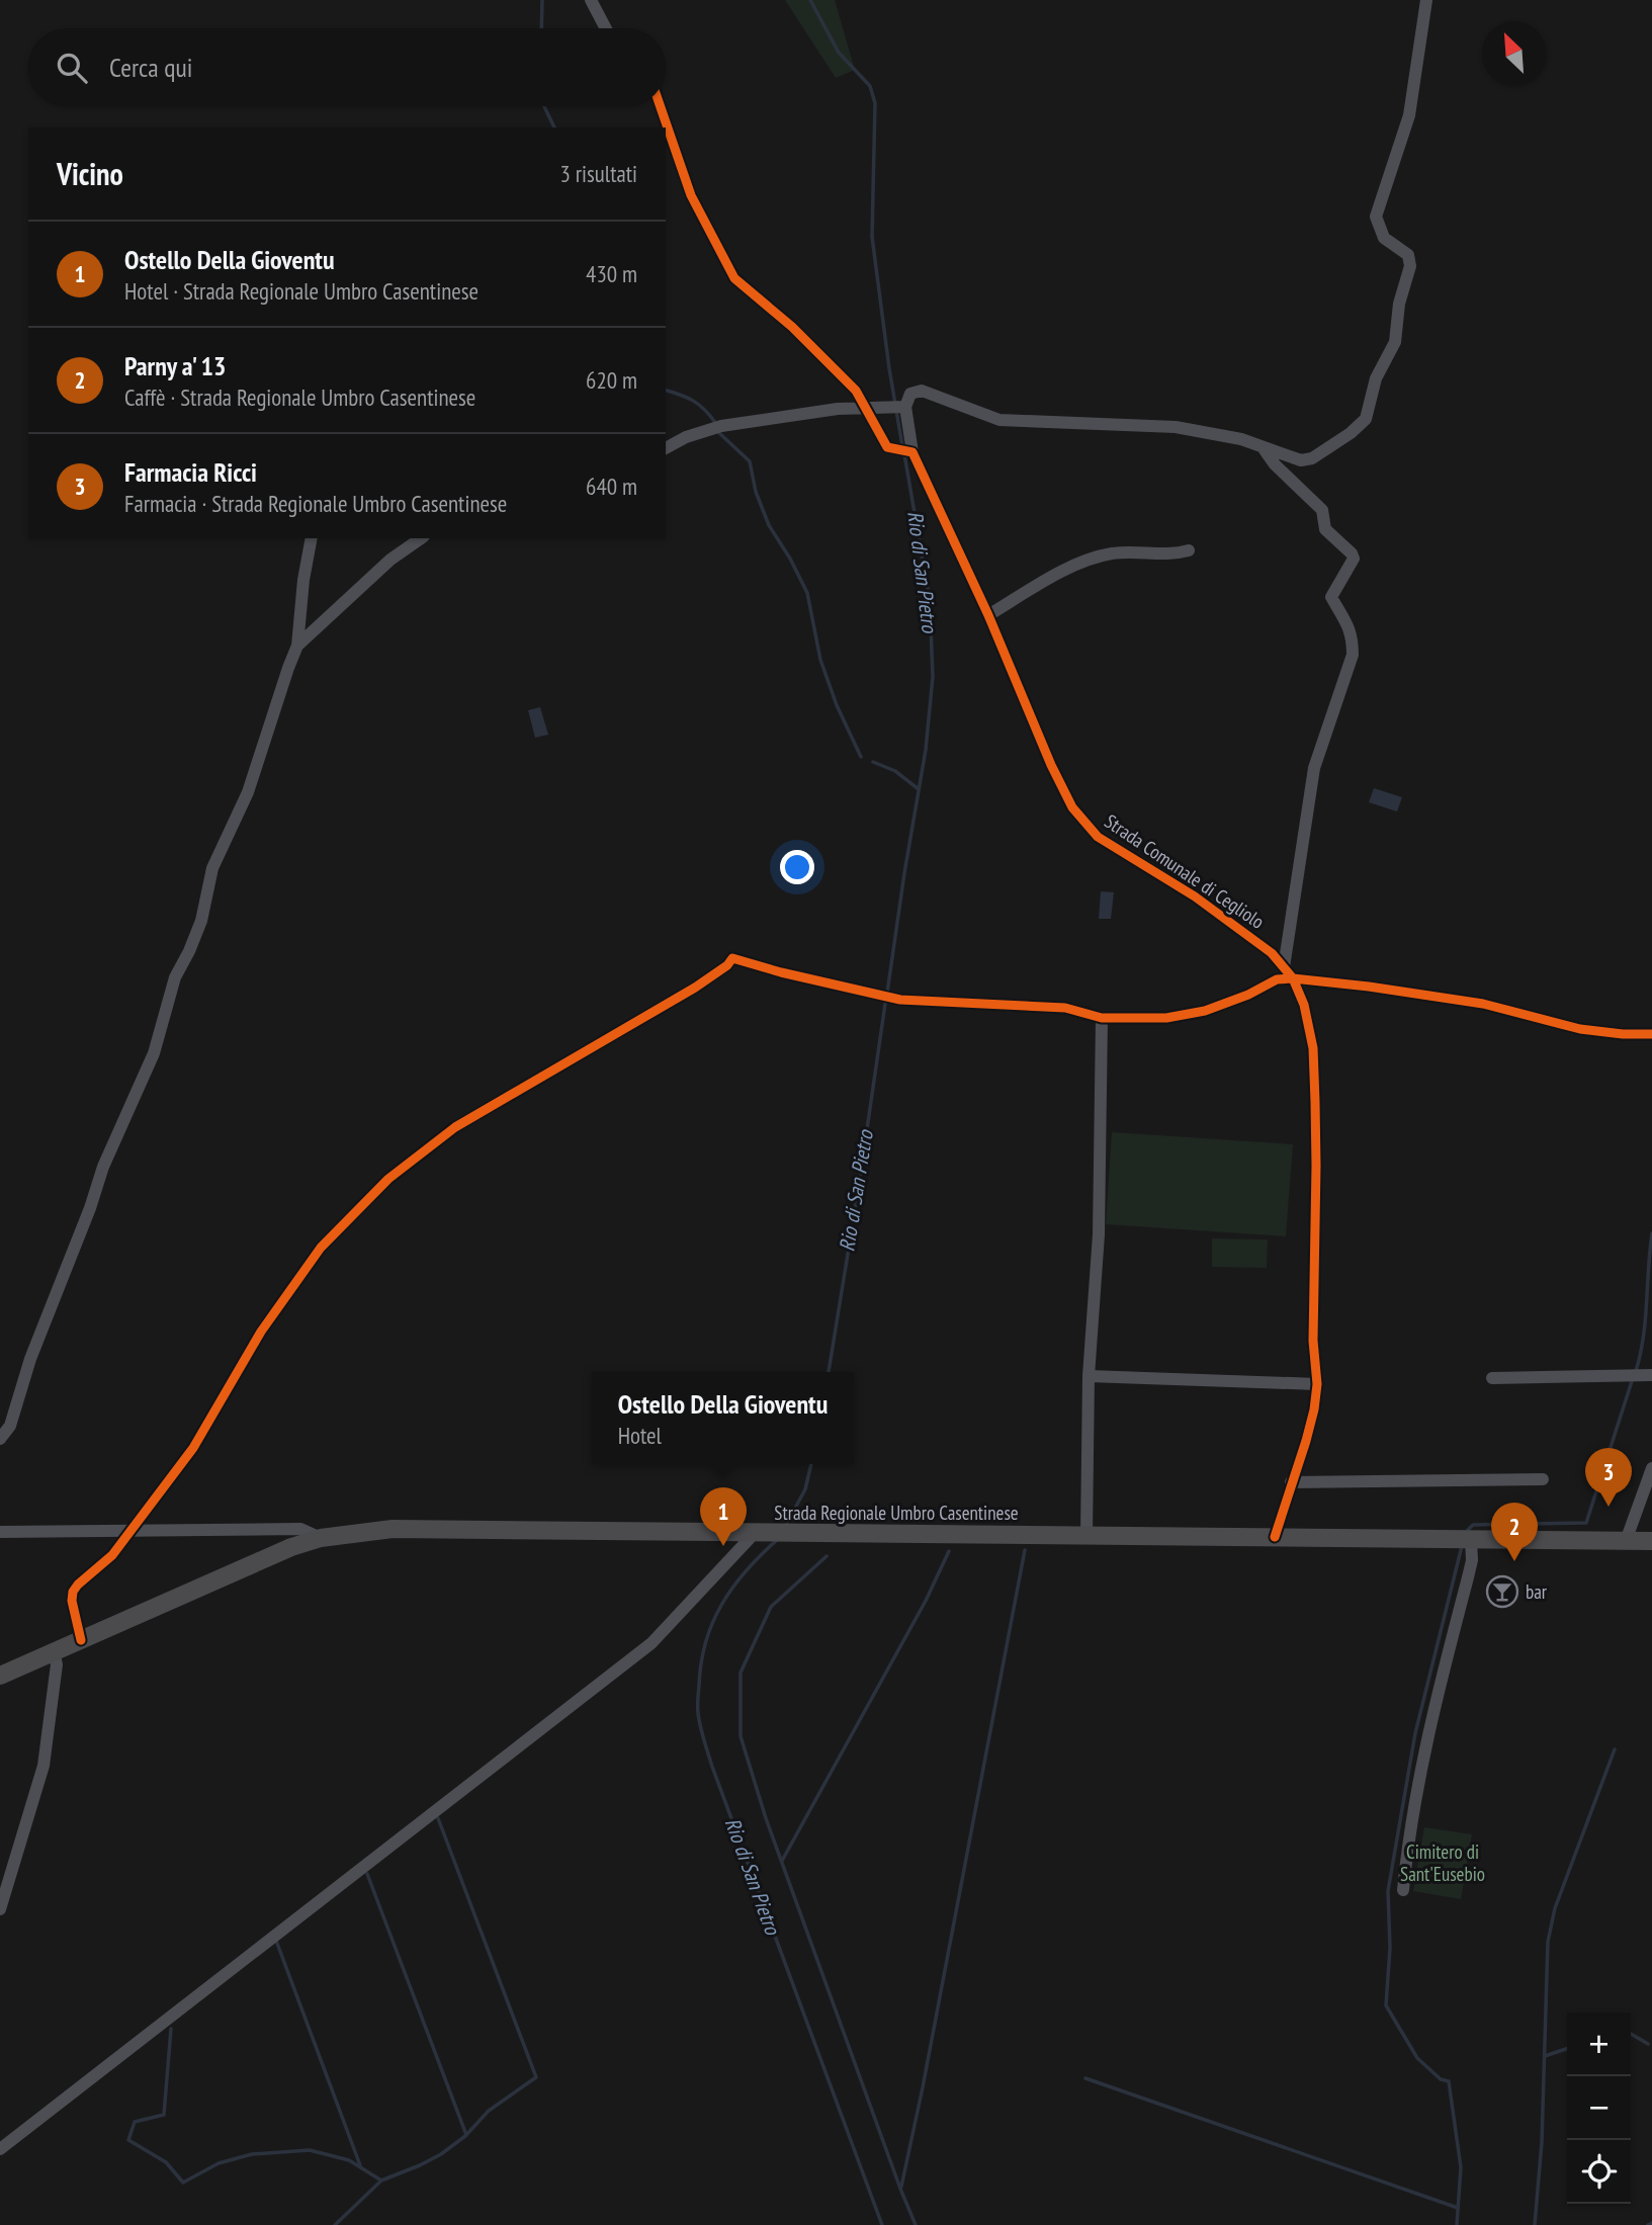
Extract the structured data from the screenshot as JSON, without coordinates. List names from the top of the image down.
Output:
{
  "streets": {
    "main road": ["Strada Regionale Umbro Casentinese"],
    "street": ["Strada Comunale di Cegliolo"]
  },
  "crossings": [
    ["Strada Comunale di Cegliolo", "Strada Regionale Umbro Casentinese"]
  ],
  "water": ["Rio di San Pietro"],
  "parks": ["Cimitero di Sant'Eusebio"],
  "places": {
    "bar": ["bar"]
  },
  "north": "top left",
  "page": {
    "search": "Cerca qui",
    "heading": ["Vicino", "3 risultati"],
    "list": [
      {
        "mark": "1",
        "name": "Ostello Della Gioventu",
        "note": "Hotel · Strada Regionale Umbro Casentinese",
        "value": "430 m"
      },
      {
        "mark": "2",
        "name": "Parny a' 13",
        "note": "Caffè · Strada Regionale Umbro Casentinese",
        "value": "620 m"
      },
      {
        "mark": "3",
        "name": "Farmacia Ricci",
        "note": "Farmacia · Strada Regionale Umbro Casentinese",
        "value": "640 m"
      }
    ],
    "popup": ["Ostello Della Gioventu", "Hotel"],
    "pins": ["3", "1", "2"],
    "map_buttons": ["+", "−"]
  }
}
